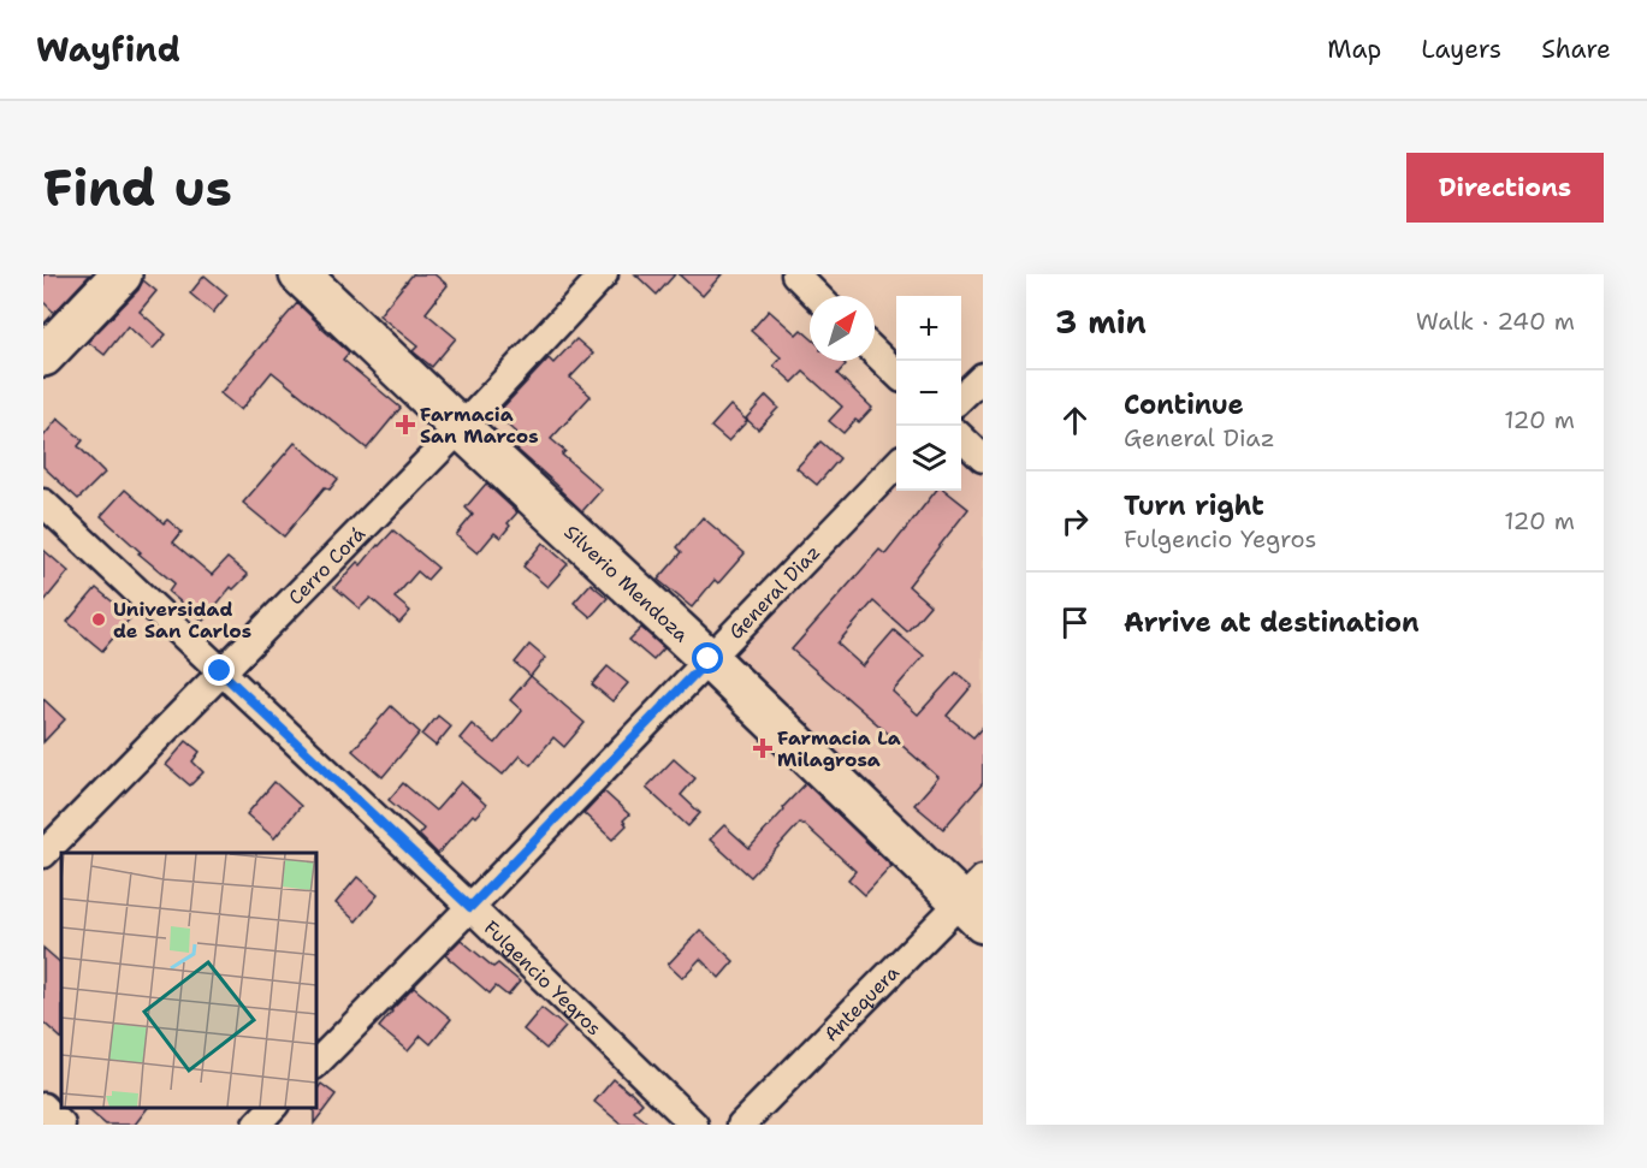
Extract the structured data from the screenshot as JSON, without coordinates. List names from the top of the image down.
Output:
{
  "streets": {
    "highway": ["Silverio Mendoza"],
    "street": [
      "Cerro Corá",
      "General Diaz",
      "Fulgencio Yegros",
      "Antequera"
    ]
  },
  "crossings": [
    ["Cerro Corá", "Silverio Mendoza"],
    ["Cerro Corá", "Fulgencio Yegros"],
    ["Silverio Mendoza", "General Diaz"],
    ["Silverio Mendoza", "Antequera"],
    ["General Diaz", "Fulgencio Yegros"]
  ],
  "places": {
    "health": ["Farmacia San Marcos", "Farmacia La Milagrosa"],
    "other": ["Universidad de San Carlos"]
  },
  "north": "top right",
  "page": {
    "header": "Wayfind",
    "nav": ["Map", "Layers", "Share"],
    "buttons": "Directions",
    "title": "Find us",
    "heading": ["3 min", "Walk · 240 m"],
    "map_buttons": ["+", "−"],
    "list": [
      ["Continue", "General Diaz", "120 m"],
      ["Turn right", "Fulgencio Yegros", "120 m"],
      "Arrive at destination"
    ]
  }
}
